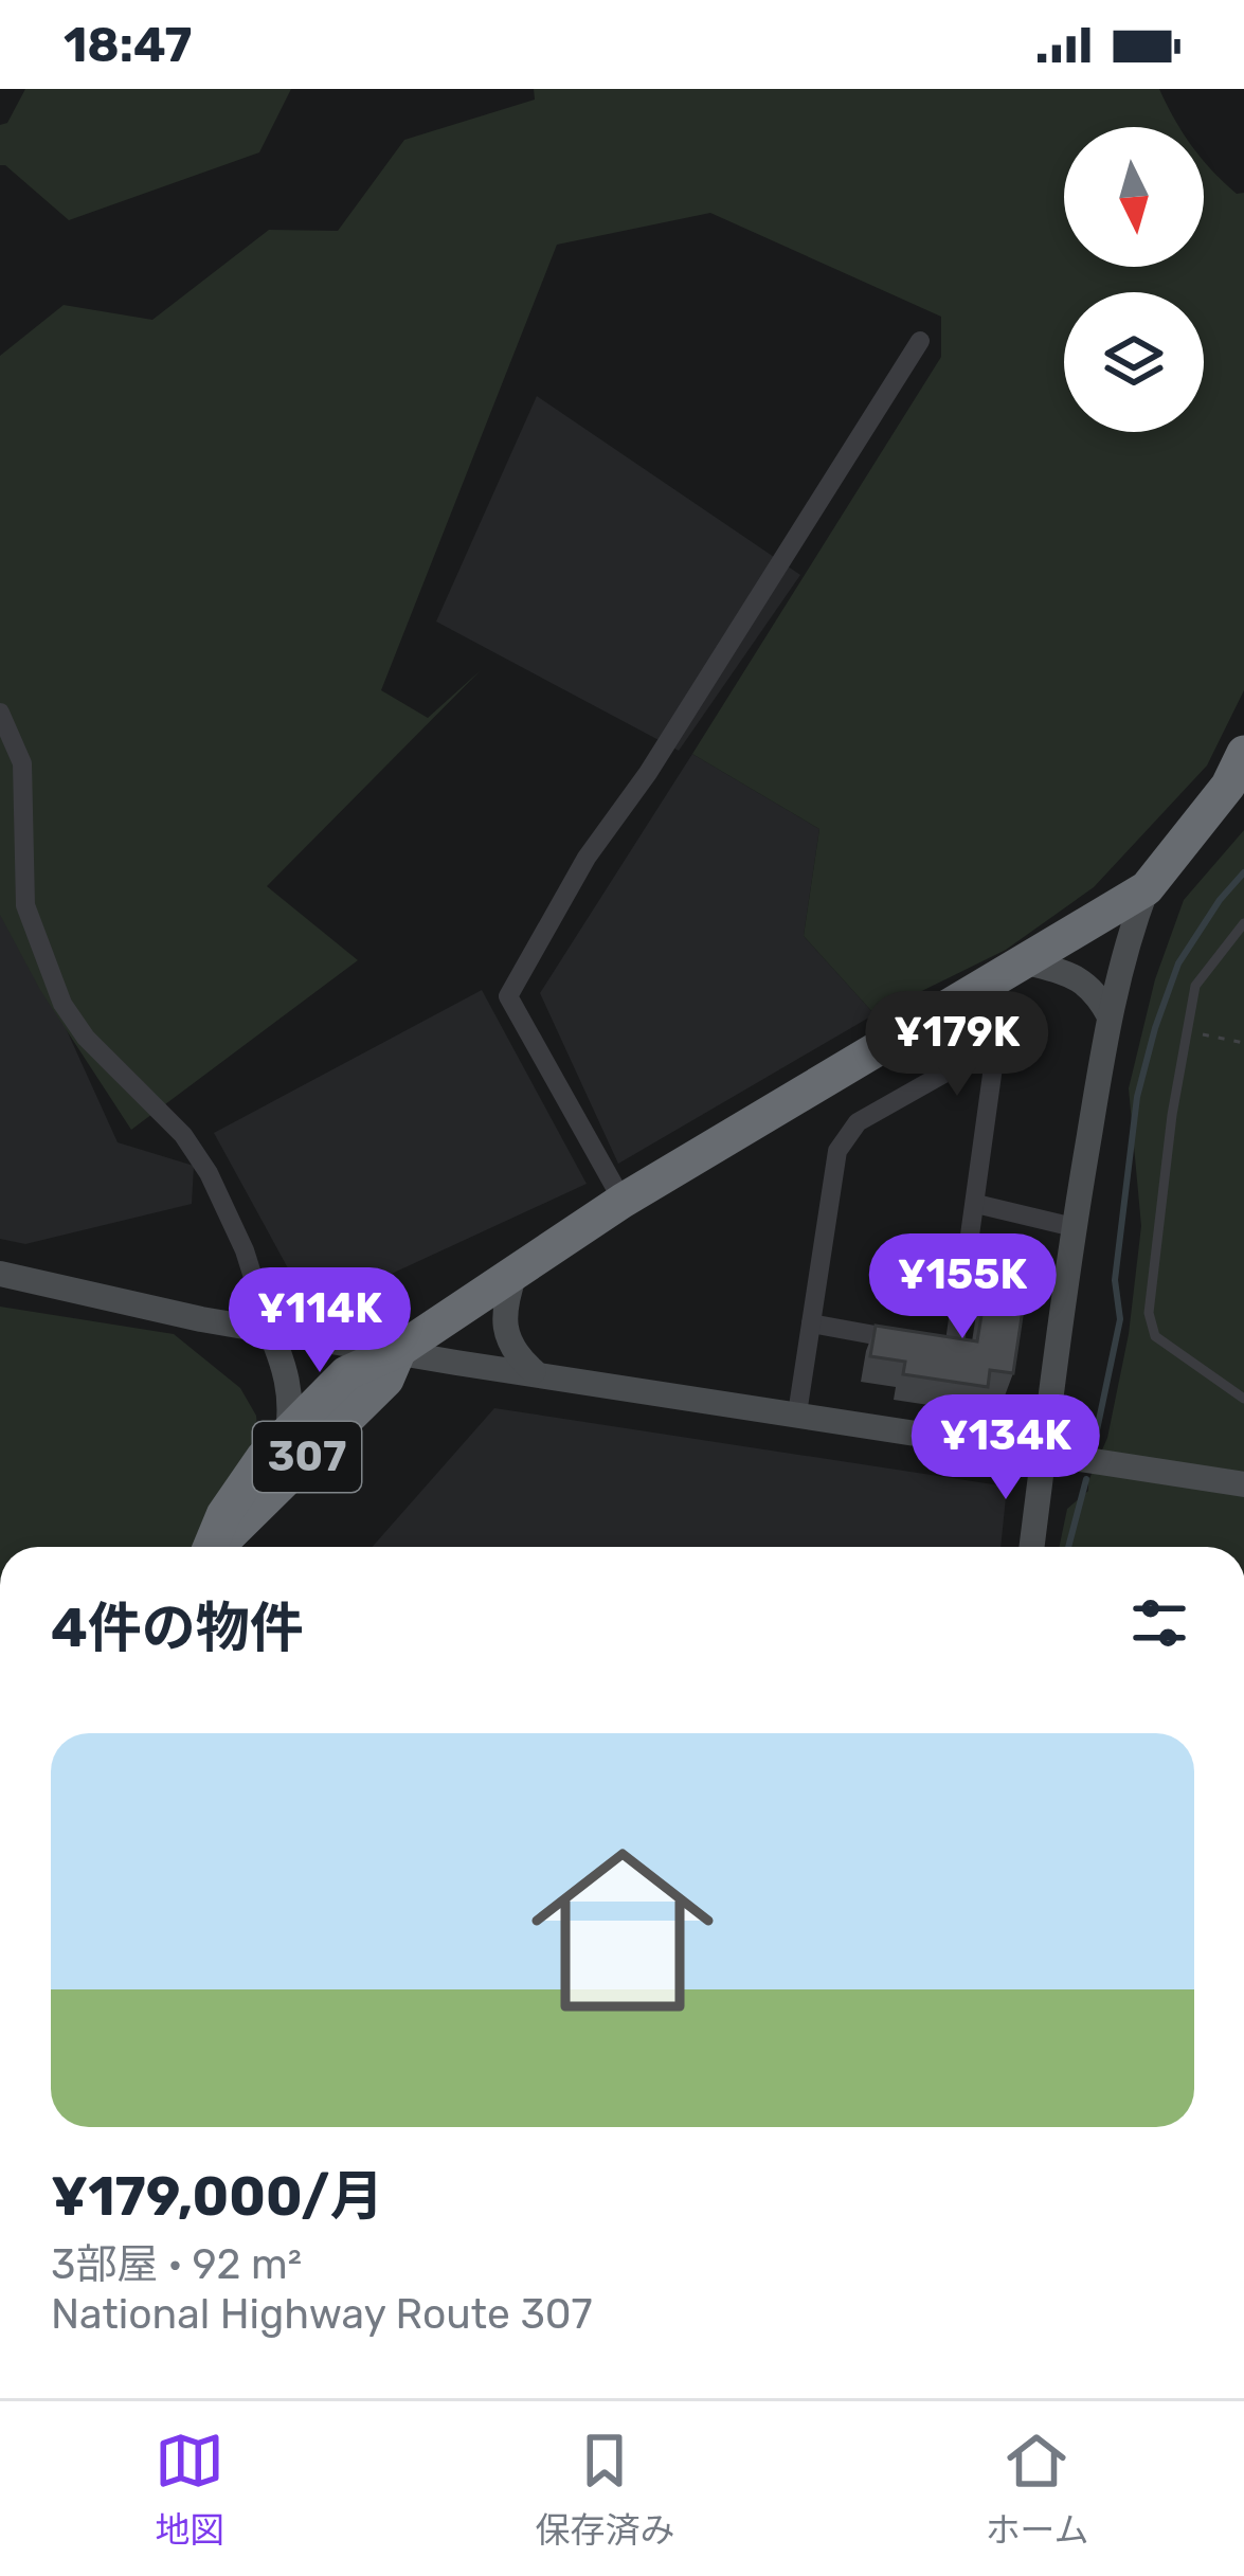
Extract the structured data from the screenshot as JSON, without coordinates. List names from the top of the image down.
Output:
{
  "streets": {
    "highway": ["307"]
  },
  "north": "bottom",
  "page": {
    "status": "18:47",
    "price": [
      "¥179K",
      "¥155K",
      "¥114K",
      "¥134K"
    ],
    "heading": "4件の物件",
    "list": [
      {
        "name": "¥179,000/月",
        "note": "3部屋 · 92 m² · National Highway Route 307"
      }
    ],
    "tabs": ["地図", "保存済み", "ホーム"]
  }
}
